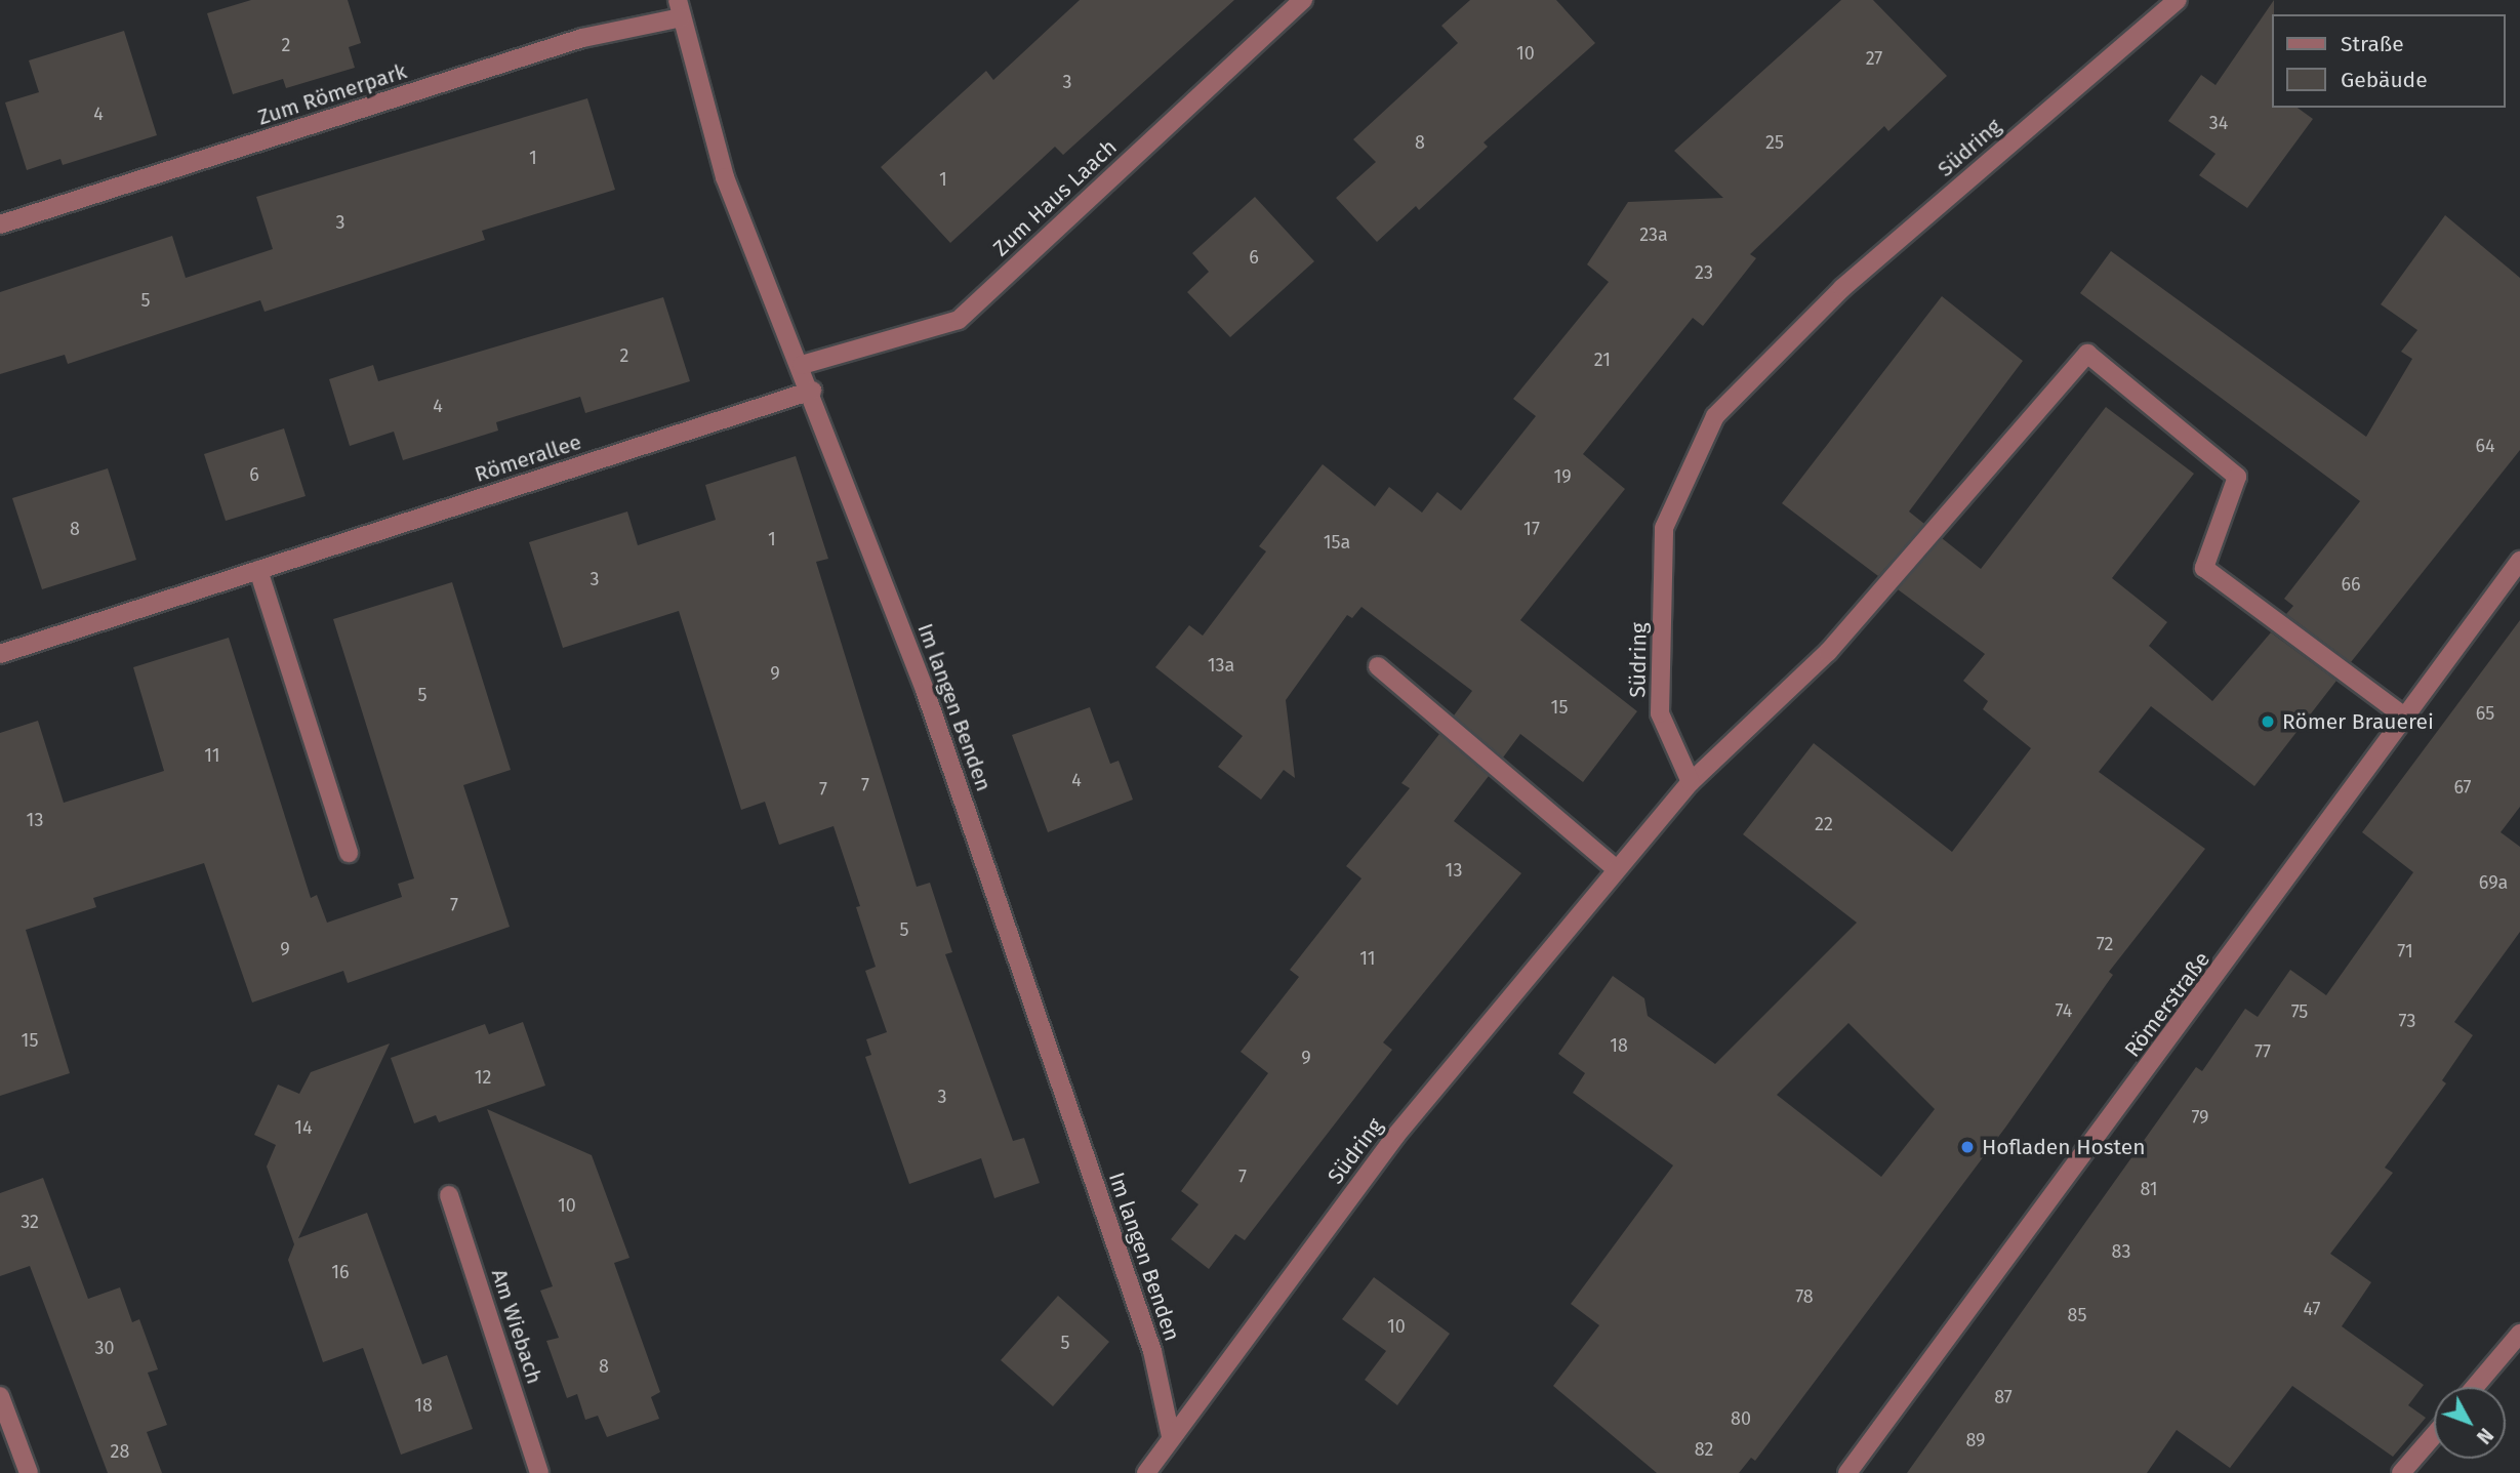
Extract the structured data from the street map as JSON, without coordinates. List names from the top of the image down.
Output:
{
  "streets": {
    "street": [
      "Zum Römerpark",
      "Südring",
      "Zum Haus Laach",
      "Römerallee",
      "Im langen Benden",
      "Römerstraße",
      "Am Wiebach"
    ]
  },
  "crossings": [
    ["Zum Römerpark", "Im langen Benden"],
    ["Südring", "Im langen Benden"],
    ["Zum Haus Laach", "Im langen Benden"],
    ["Römerallee", "Im langen Benden"]
  ],
  "places": ["Römer Brauerei", "Hofladen Hosten"],
  "house_numbers": [
    "2",
    "10",
    "27",
    "3",
    "4",
    "34",
    "8",
    "25",
    "1",
    "1",
    "3",
    "23a",
    "6",
    "23",
    "5",
    "2",
    "21",
    "4",
    "64",
    "6",
    "19",
    "8",
    "17",
    "1",
    "15a",
    "3",
    "66",
    "13a",
    "9",
    "5",
    "15",
    "65",
    "11",
    "4",
    "7",
    "67",
    "7",
    "13",
    "22",
    "13",
    "69a",
    "7",
    "5",
    "72",
    "9",
    "71",
    "11",
    "74",
    "75",
    "73",
    "15",
    "18",
    "77",
    "9",
    "12",
    "3",
    "79",
    "14",
    "7",
    "81",
    "10",
    "32",
    "83",
    "16",
    "78",
    "47",
    "85",
    "10",
    "5",
    "30",
    "8",
    "87",
    "18",
    "80",
    "89",
    "82",
    "28"
  ],
  "legend": ["Straße", "Gebäude"],
  "north": "bottom right"
}
